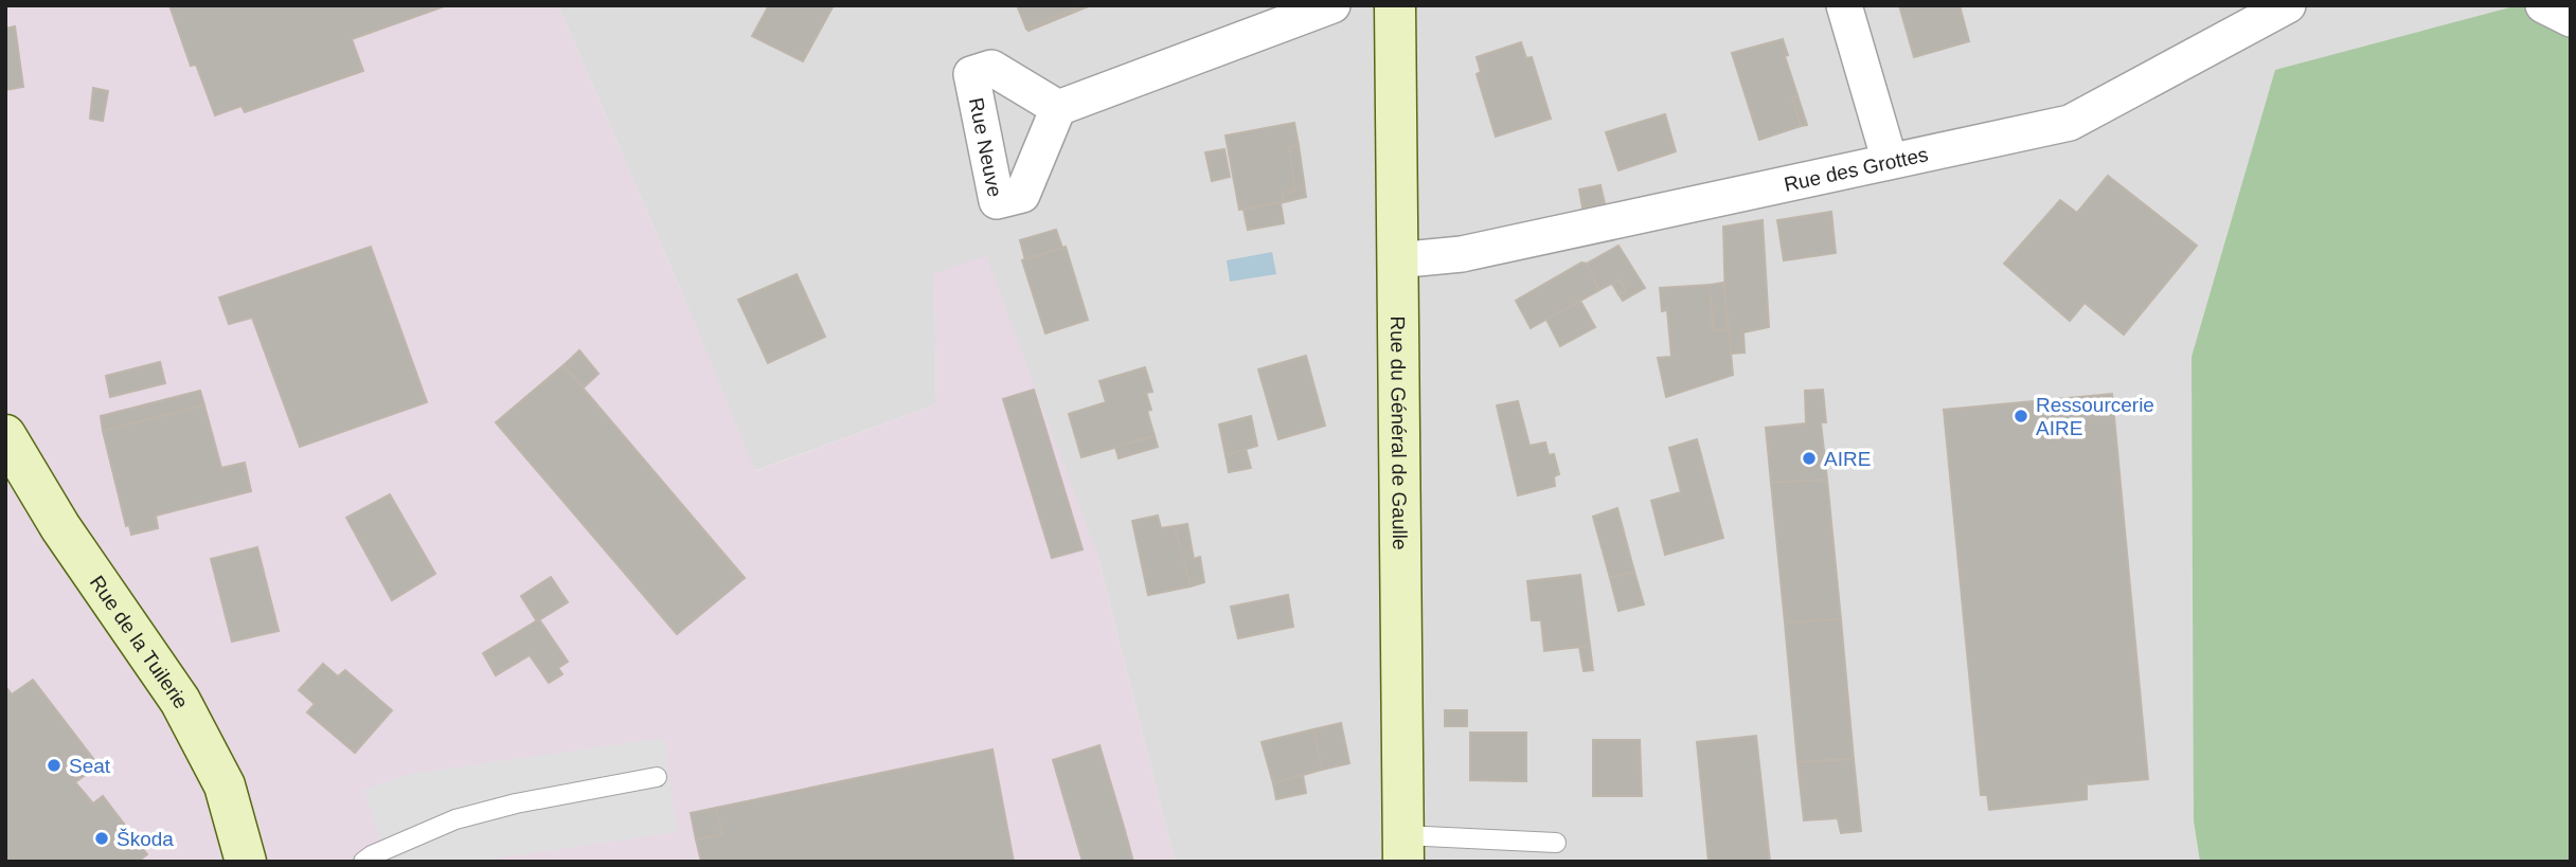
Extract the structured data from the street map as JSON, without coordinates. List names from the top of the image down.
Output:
{
  "streets": {
    "main road": ["Rue du Général de Gaulle", "Rue de la Tuilerie"],
    "street": ["Rue des Grottes"]
  },
  "crossings": [
    ["Rue des Grottes", "Rue du Général de Gaulle"]
  ],
  "places": [
    "Ressourcerie AIRE",
    "AIRE",
    "Seat",
    "Škoda"
  ]
}
